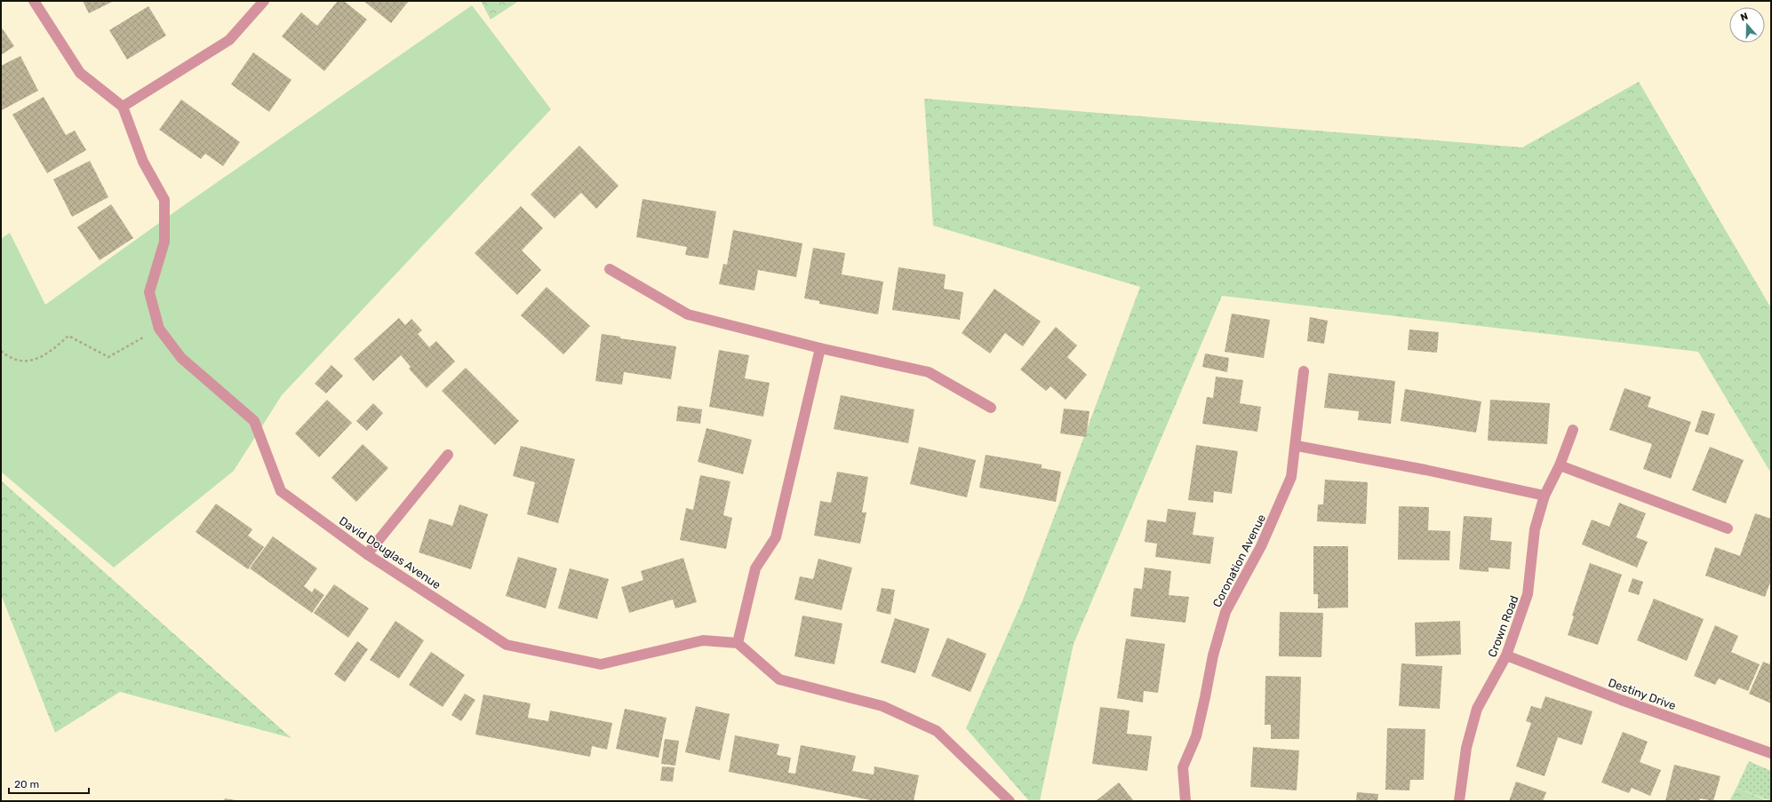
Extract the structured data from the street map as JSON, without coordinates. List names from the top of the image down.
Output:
{
  "streets": {
    "street": [
      "David Douglas Avenue",
      "Coronation Avenue",
      "Crown Road",
      "Destiny Drive"
    ]
  },
  "crossings": [
    ["Crown Road", "Destiny Drive"]
  ],
  "scale_bar": "20 m",
  "north": "top"
}
